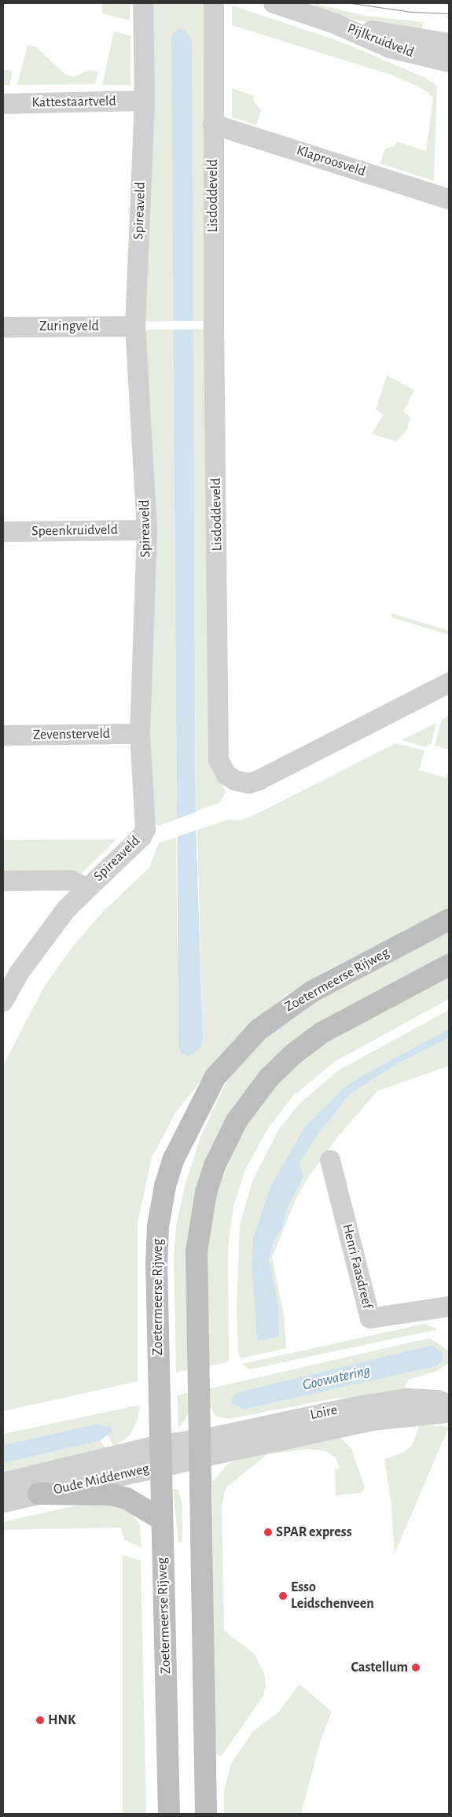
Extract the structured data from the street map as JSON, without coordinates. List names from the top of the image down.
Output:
{
  "streets": {
    "main road": ["Zoetermeerse Rijweg"],
    "street": [
      "Pijlkruidveld",
      "Kattestaartveld",
      "Klaproosveld",
      "Lisdoddeveld",
      "Spireaveld",
      "Zuringveld",
      "Speenkruidveld",
      "Zevensterveld",
      "Henri Faasdreef",
      "Loire",
      "Oude Middenweg"
    ]
  },
  "crossings": [
    ["Kattestaartveld", "Spireaveld"],
    ["Klaproosveld", "Lisdoddeveld"],
    ["Spireaveld", "Zuringveld"],
    ["Spireaveld", "Speenkruidveld"],
    ["Spireaveld", "Zevensterveld"],
    ["Zoetermeerse Rijweg", "Oude Middenweg"],
    ["Loire", "Oude Middenweg"]
  ],
  "water": ["Goowatering"],
  "places": [
    "SPAR express",
    "Esso Leidschenveen",
    "Castellum",
    "HNK"
  ]
}
